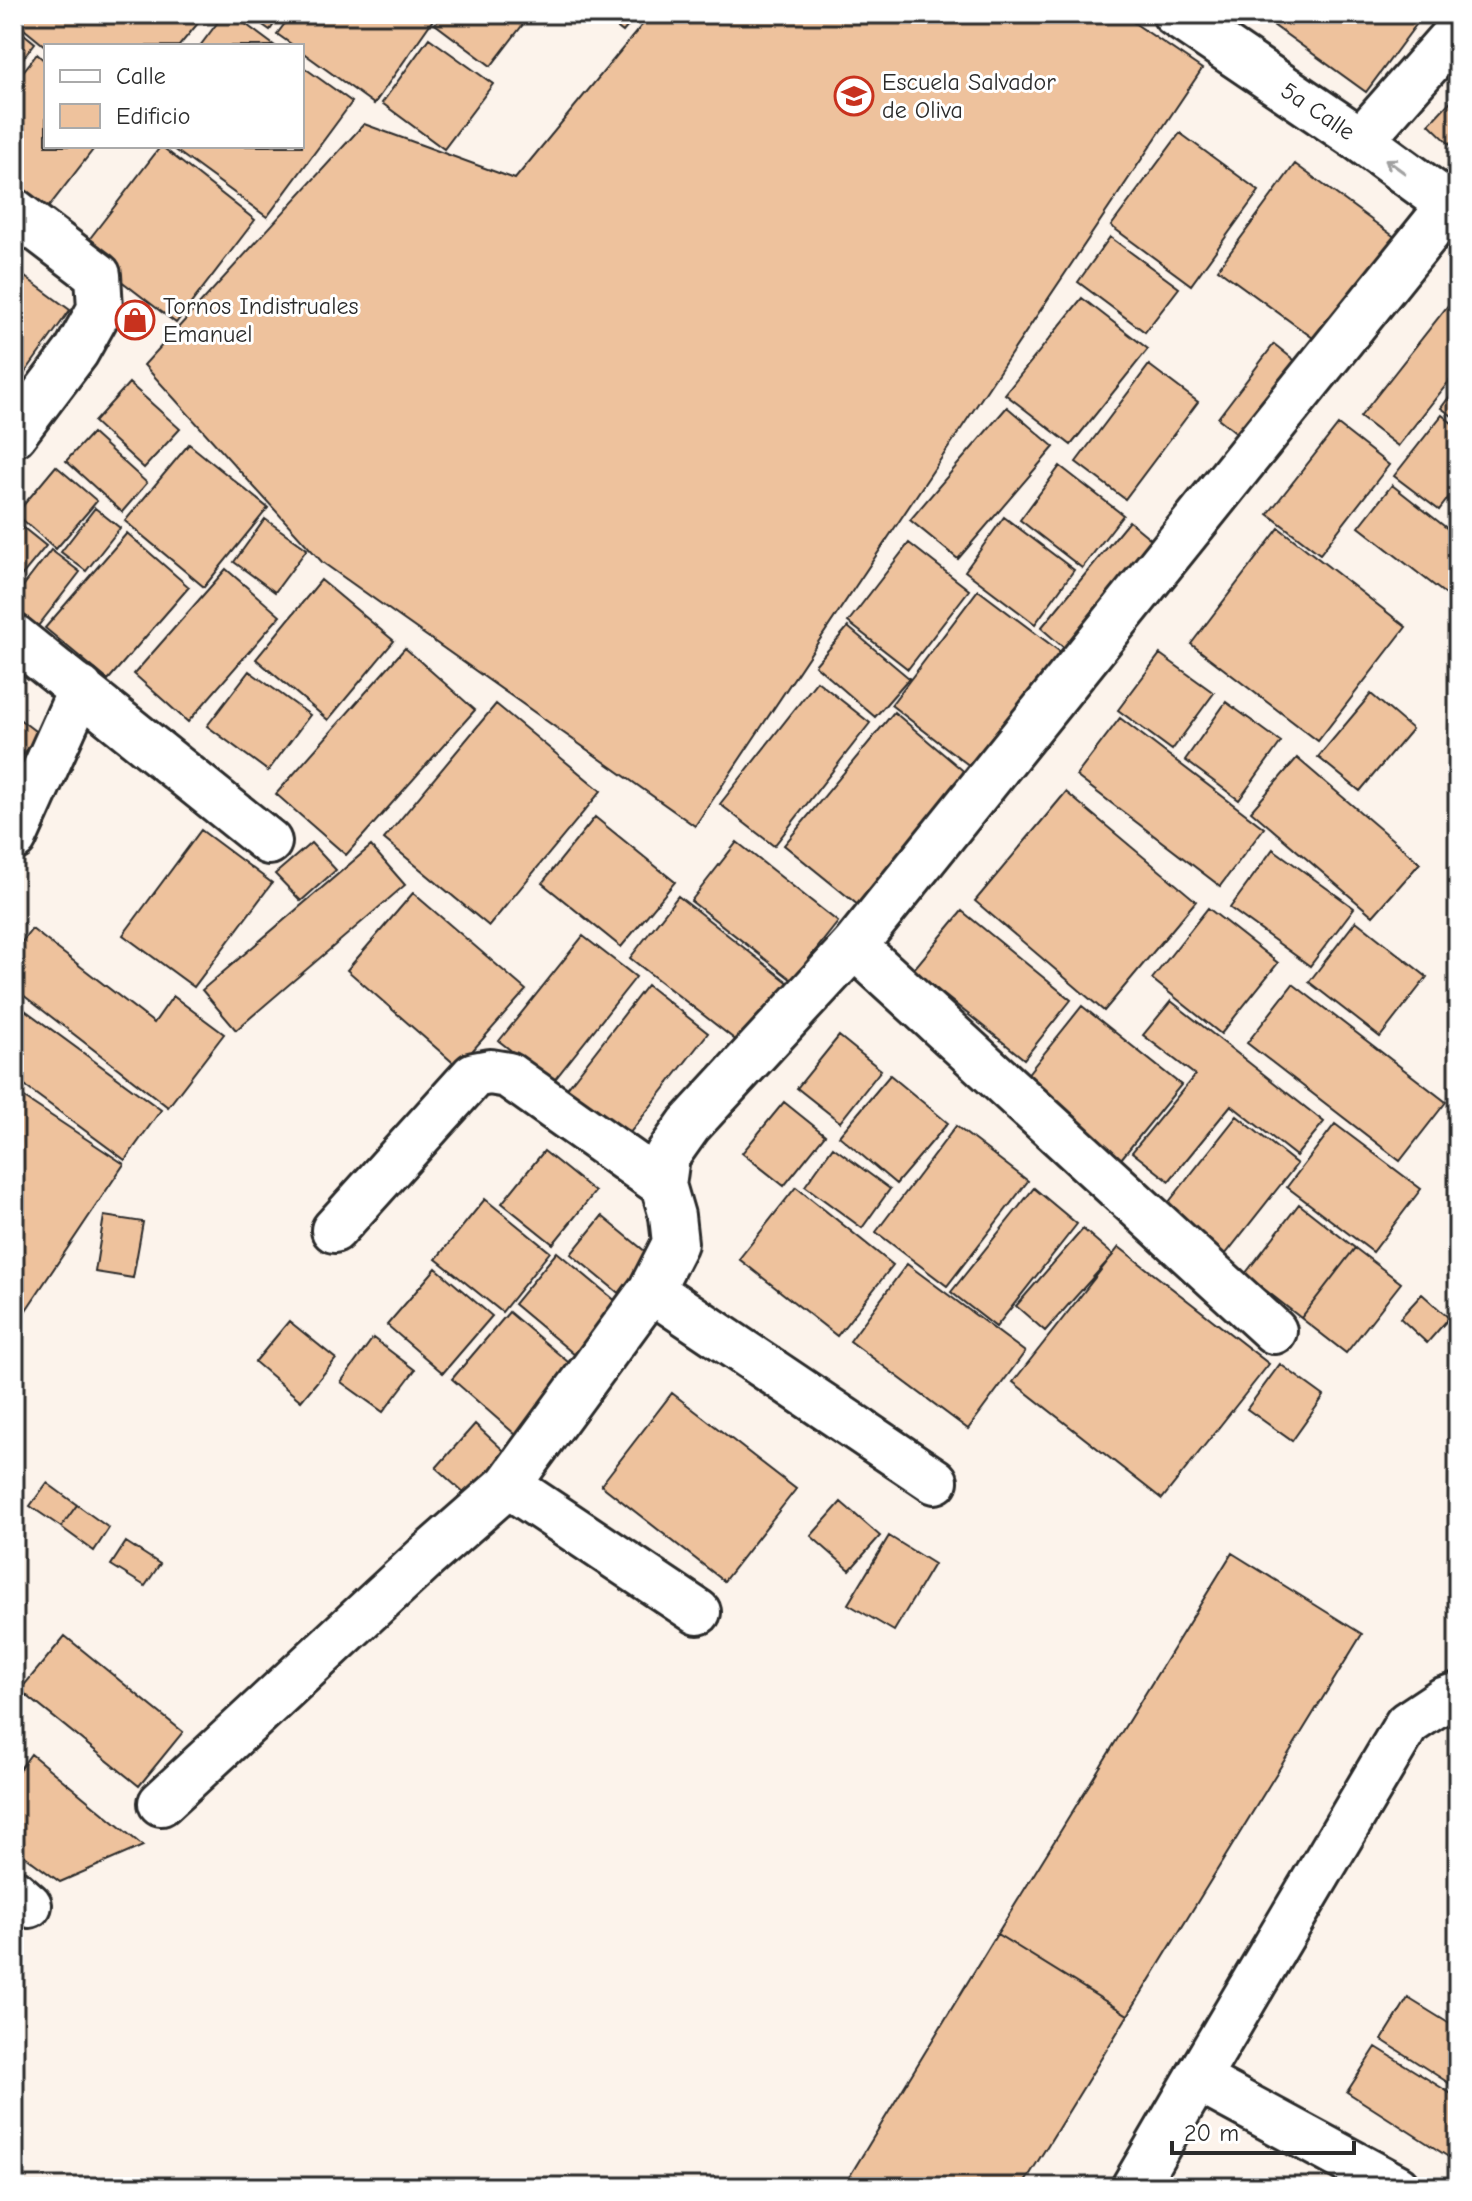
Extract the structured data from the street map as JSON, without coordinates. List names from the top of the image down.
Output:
{
  "streets": {
    "street": ["5a Calle"]
  },
  "places": {
    "school or university": ["Escuela Salvador de Oliva"],
    "shop": ["Tornos Indistruales Emanuel"]
  },
  "legend": ["Calle", "Edificio"],
  "scale_bar": "20 m"
}
